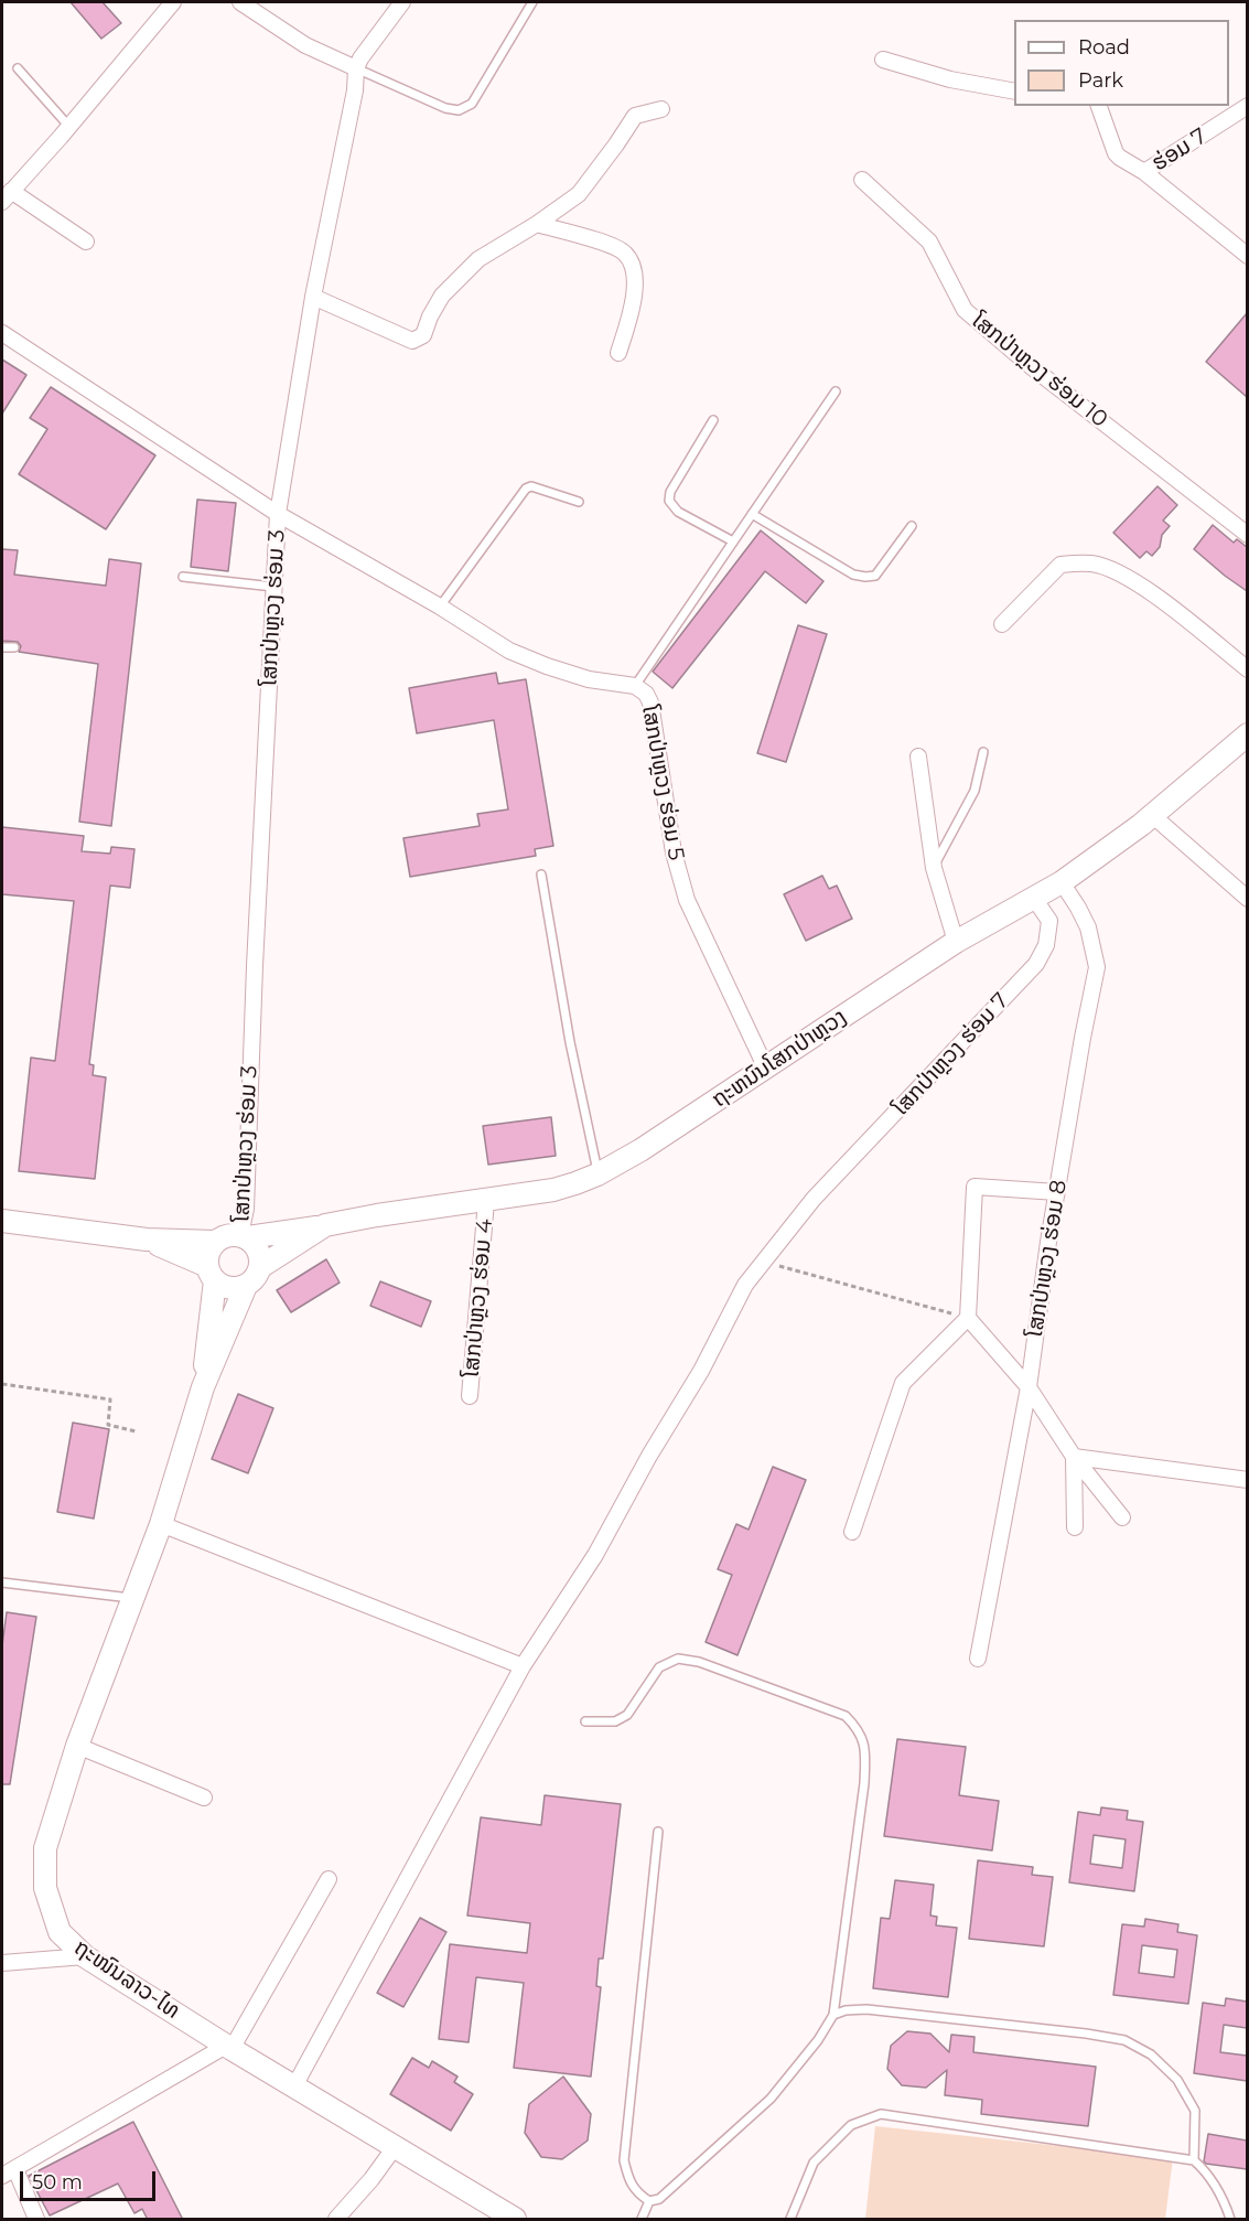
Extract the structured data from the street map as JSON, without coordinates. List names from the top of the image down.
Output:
{
  "streets": {
    "street": [
      "ຮ່ອມ 7",
      "ໂສກປ່າຫຼວງ ຮ່ອມ 10",
      "ໂສກປ່າຫຼວງ ຮ່ອມ 3",
      "ໂສກປ່າຫຼວງ ຮ່ອມ 5",
      "ໂສກປ່າຫຼວງ ຮ່ອມ 7",
      "ຖະຫນົນໂສກປ່າຫຼວງ",
      "ໂສກປ່າຫຼວງ ຮ່ອມ 8",
      "ໂສກປ່າຫຼວງ ຮ່ອມ 4",
      "ຖະໜົນລາວ-ໄທ"
    ]
  },
  "crossings": [
    ["ໂສກປ່າຫຼວງ ຮ່ອມ 3", "ໂສກປ່າຫຼວງ ຮ່ອມ 5"],
    ["ໂສກປ່າຫຼວງ ຮ່ອມ 3", "ຖະຫນົນໂສກປ່າຫຼວງ"],
    ["ໂສກປ່າຫຼວງ ຮ່ອມ 3", "ຖະໜົນລາວ-ໄທ"],
    ["ໂສກປ່າຫຼວງ ຮ່ອມ 5", "ຖະຫນົນໂສກປ່າຫຼວງ"],
    ["ໂສກປ່າຫຼວງ ຮ່ອມ 7", "ຖະຫນົນໂສກປ່າຫຼວງ"],
    ["ຖະຫນົນໂສກປ່າຫຼວງ", "ໂສກປ່າຫຼວງ ຮ່ອມ 8"],
    ["ຖະຫນົນໂສກປ່າຫຼວງ", "ໂສກປ່າຫຼວງ ຮ່ອມ 4"],
    ["ຖະຫນົນໂສກປ່າຫຼວງ", "ຖະໜົນລາວ-ໄທ"]
  ],
  "legend": ["Road", "Park"],
  "scale_bar": "50 m"
}
